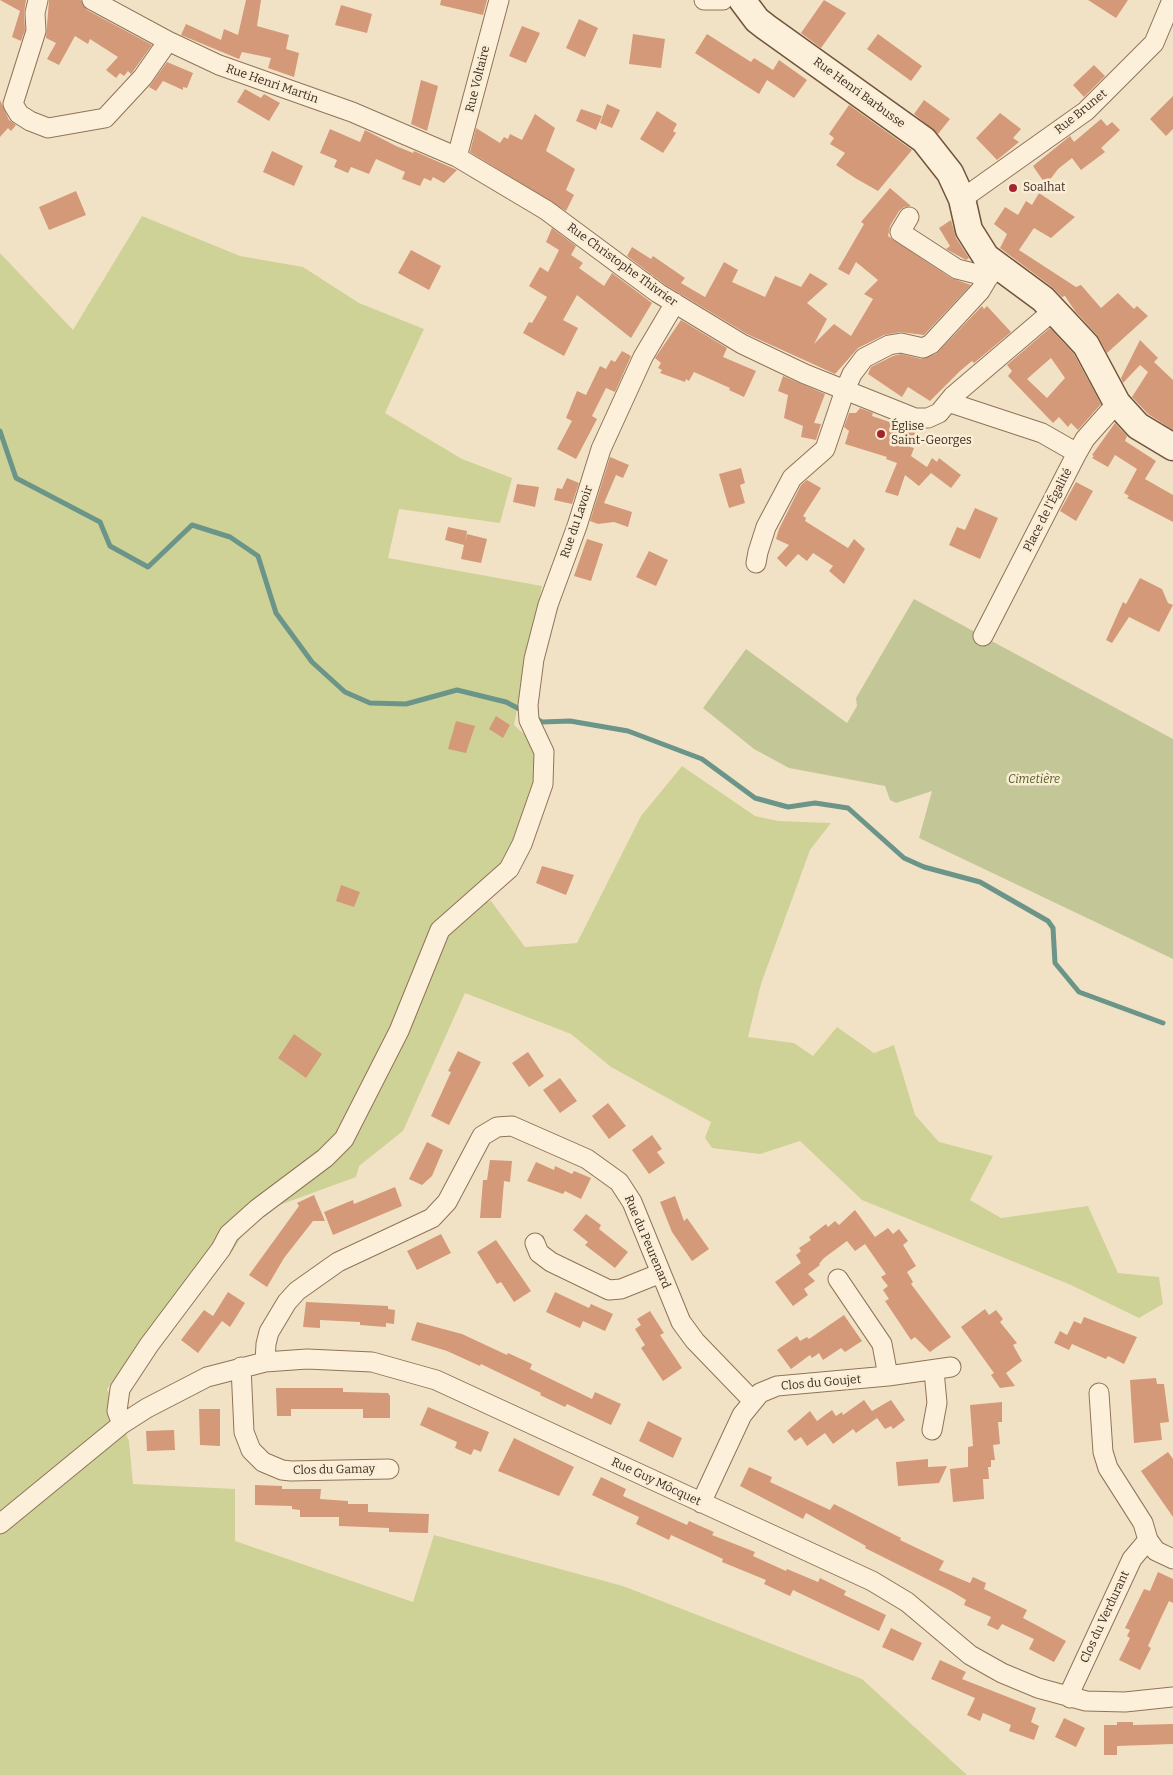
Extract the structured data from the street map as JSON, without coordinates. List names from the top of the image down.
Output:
{
  "streets": {
    "street": [
      "Rue Voltaire",
      "Rue Henri Martin",
      "Rue Henri Barbusse",
      "Rue Brunet",
      "Rue Christophe Thivrier",
      "Place de l'Égalité",
      "Rue du Lavoir",
      "Rue du Peurenard",
      "Clos du Goujet",
      "Clos du Gamay",
      "Rue Guy Môcquet",
      "Clos du Verdurant"
    ]
  },
  "crossings": [
    ["Rue Voltaire", "Rue Henri Martin"],
    ["Rue Voltaire", "Rue Christophe Thivrier"],
    ["Rue Henri Martin", "Rue Christophe Thivrier"],
    ["Rue Henri Barbusse", "Rue Brunet"],
    ["Rue Christophe Thivrier", "Rue du Lavoir"],
    ["Rue du Lavoir", "Rue Guy Môcquet"],
    ["Rue du Peurenard", "Clos du Goujet"],
    ["Rue du Peurenard", "Rue Guy Môcquet"],
    ["Clos du Goujet", "Rue Guy Môcquet"],
    ["Clos du Gamay", "Rue Guy Môcquet"],
    ["Rue Guy Môcquet", "Clos du Verdurant"]
  ],
  "parks": ["Cimetière"],
  "places": ["Soalhat", "Église Saint-Georges"]
}
